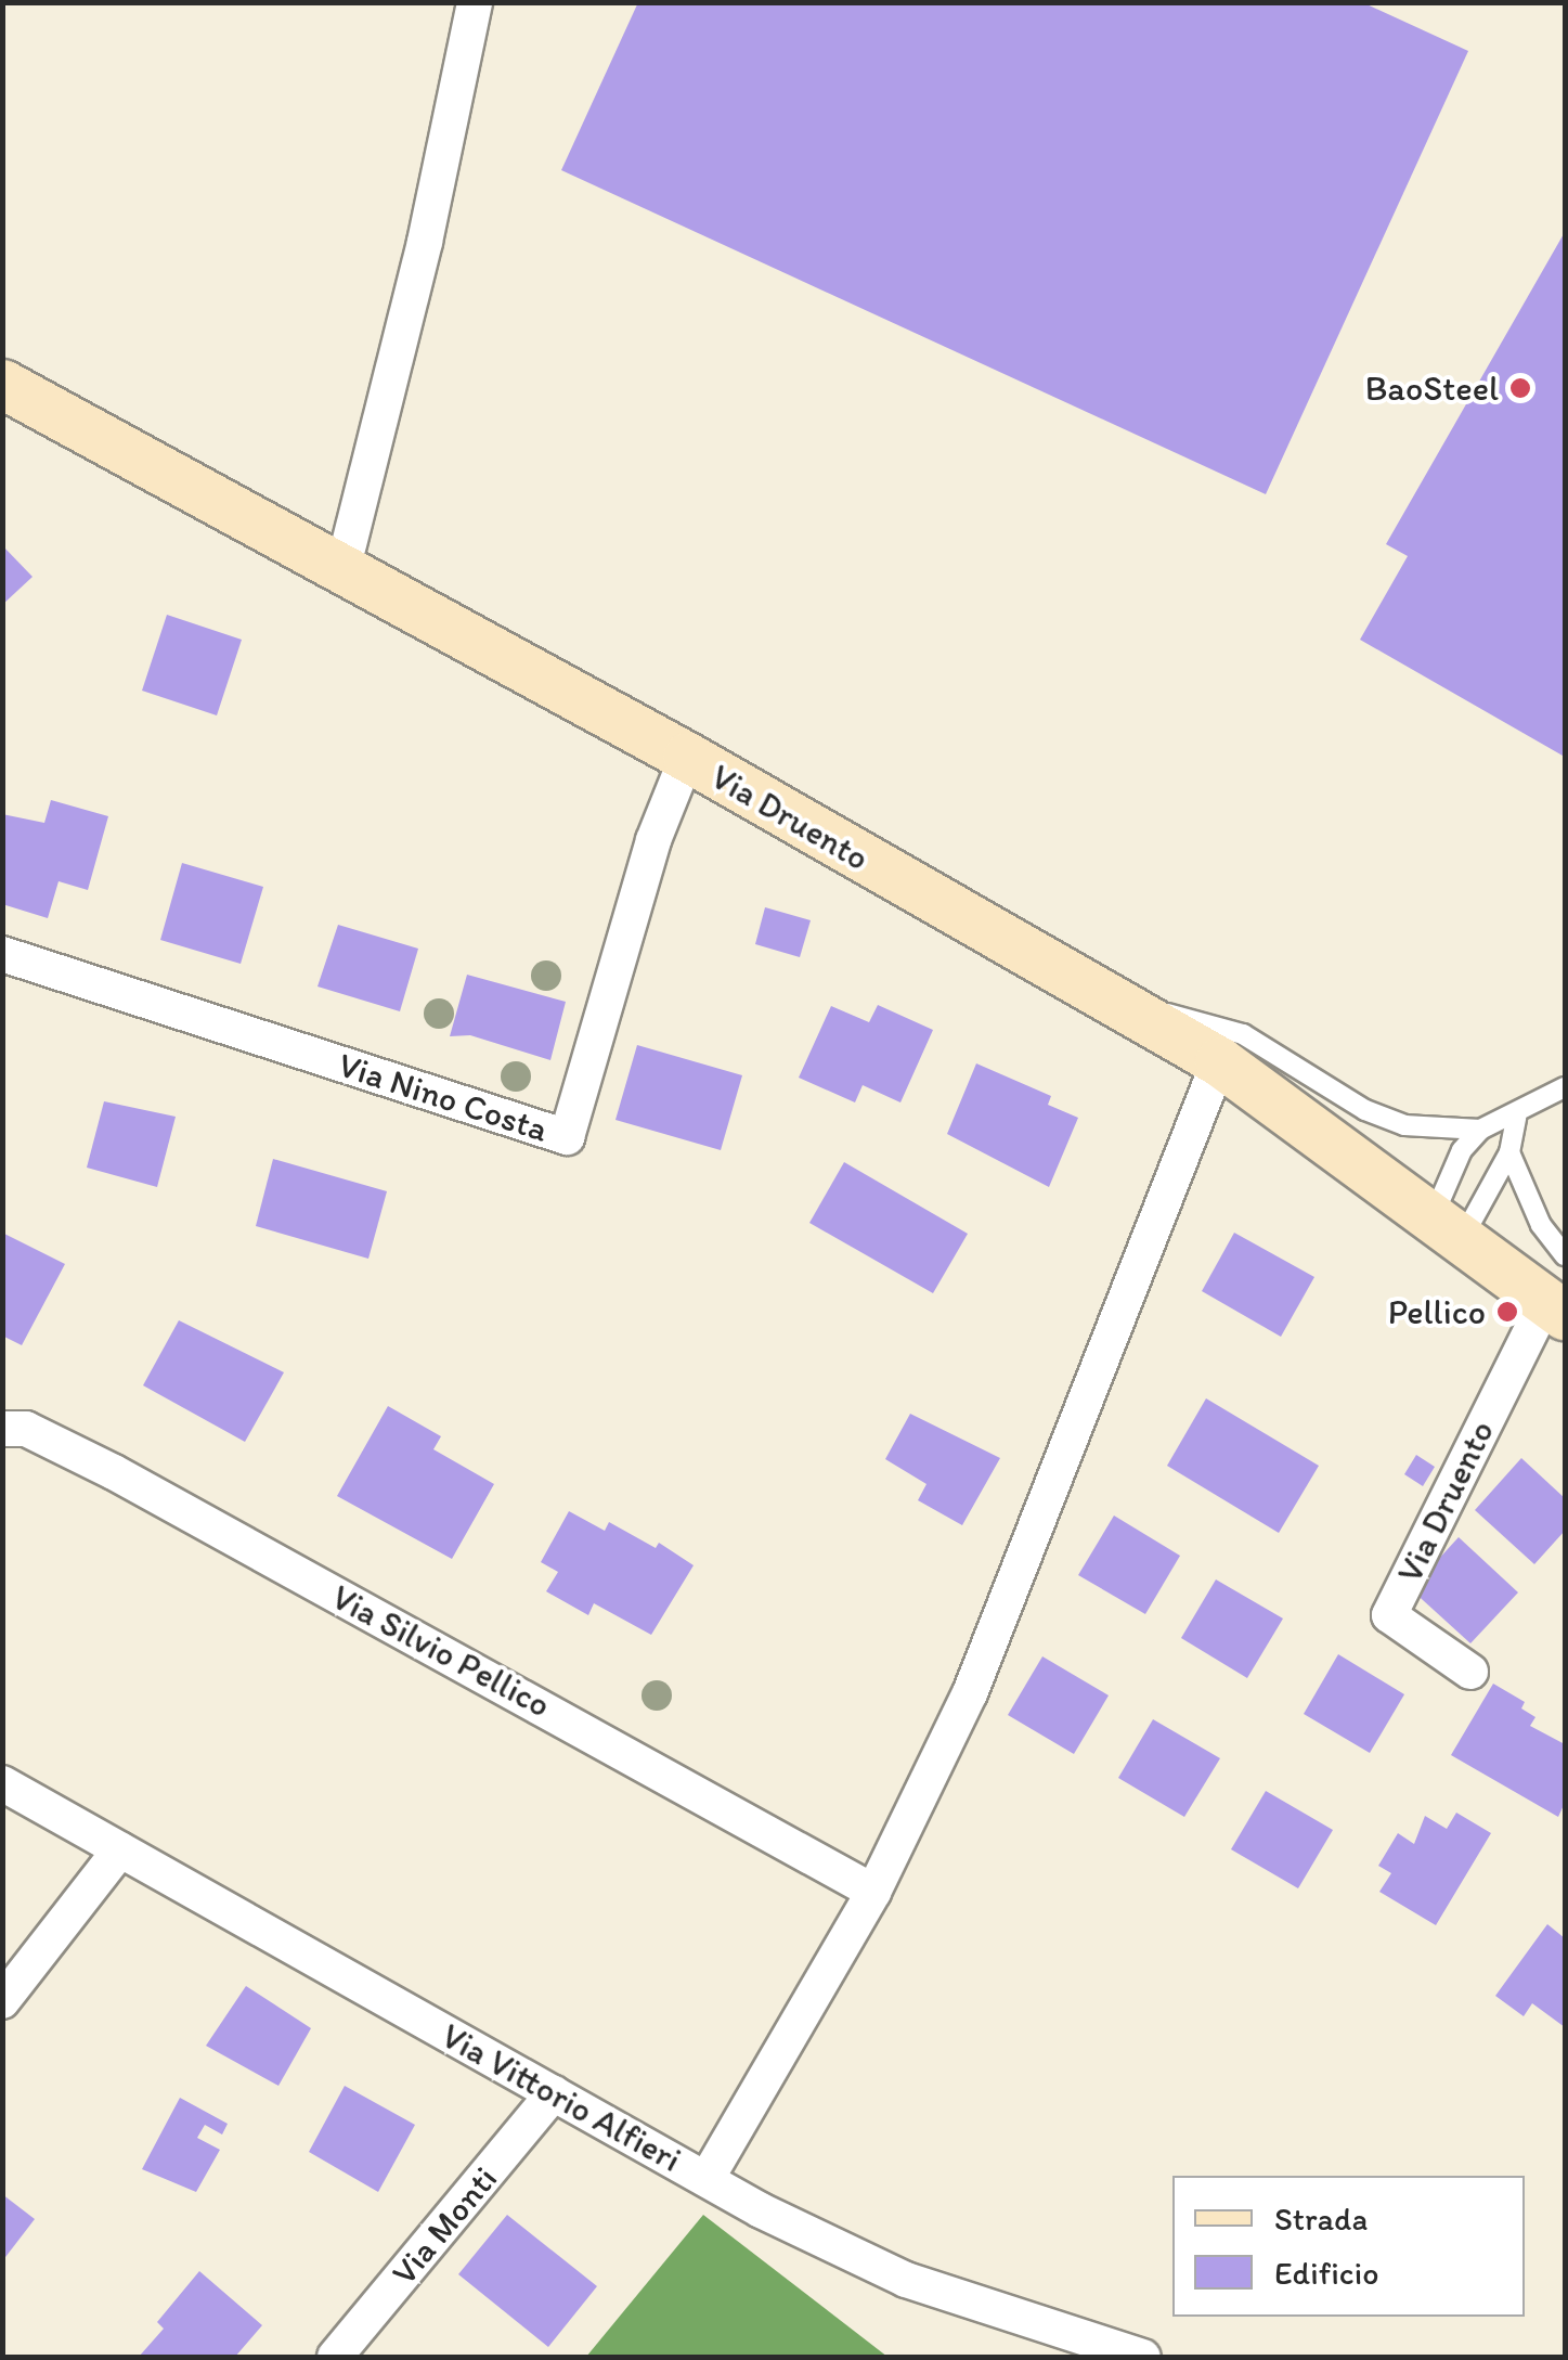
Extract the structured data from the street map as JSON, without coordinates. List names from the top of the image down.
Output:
{
  "streets": {
    "street": [
      "Via Druento",
      "Via Nino Costa",
      "Via Silvio Pellico",
      "Via Vittorio Alfieri",
      "Via Monti"
    ]
  },
  "crossings": [
    ["Via Druento", "Via Nino Costa"],
    ["Via Vittorio Alfieri", "Via Monti"]
  ],
  "places": ["BaoSteel", "Pellico"],
  "legend": ["Strada", "Edificio"]
}
